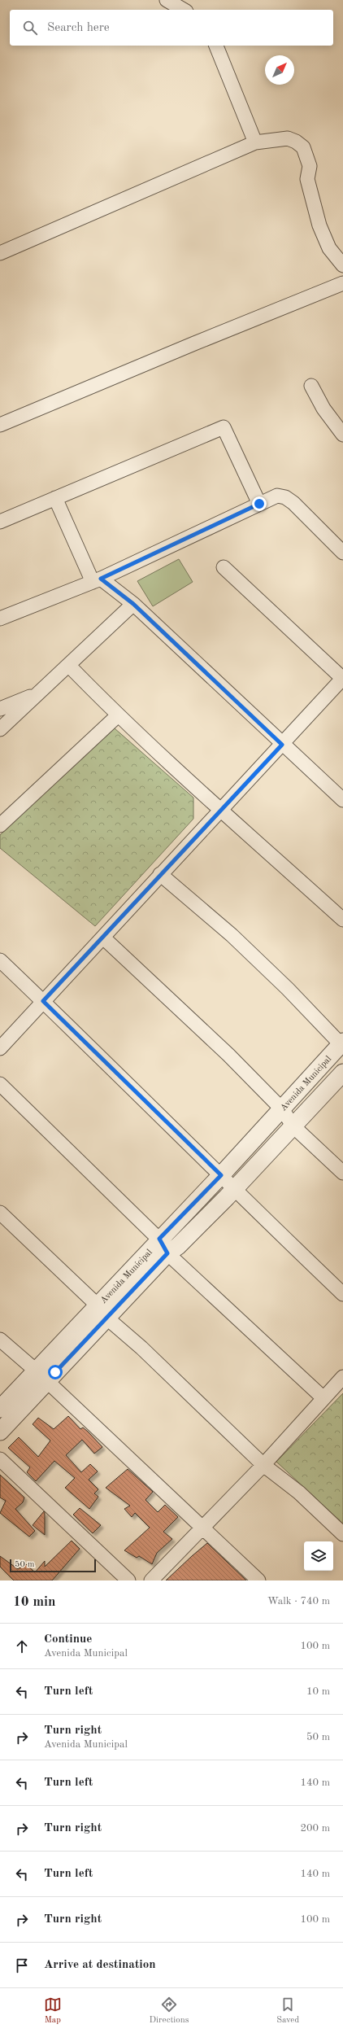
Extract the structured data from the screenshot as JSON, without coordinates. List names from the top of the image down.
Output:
{
  "streets": {
    "street": ["Avenida Municipal"]
  },
  "scale_bar": "50 m",
  "north": "top right",
  "page": {
    "search": "Search here",
    "scale": "50 m",
    "heading": ["10 min", "Walk · 740 m"],
    "list": [
      ["Continue", "Avenida Municipal", "100 m"],
      ["Turn left", "10 m"],
      ["Turn right", "Avenida Municipal", "50 m"],
      ["Turn left", "140 m"],
      ["Turn right", "200 m"],
      ["Turn left", "140 m"],
      ["Turn right", "100 m"],
      "Arrive at destination"
    ],
    "nav": ["Map", "Directions", "Saved"]
  }
}
